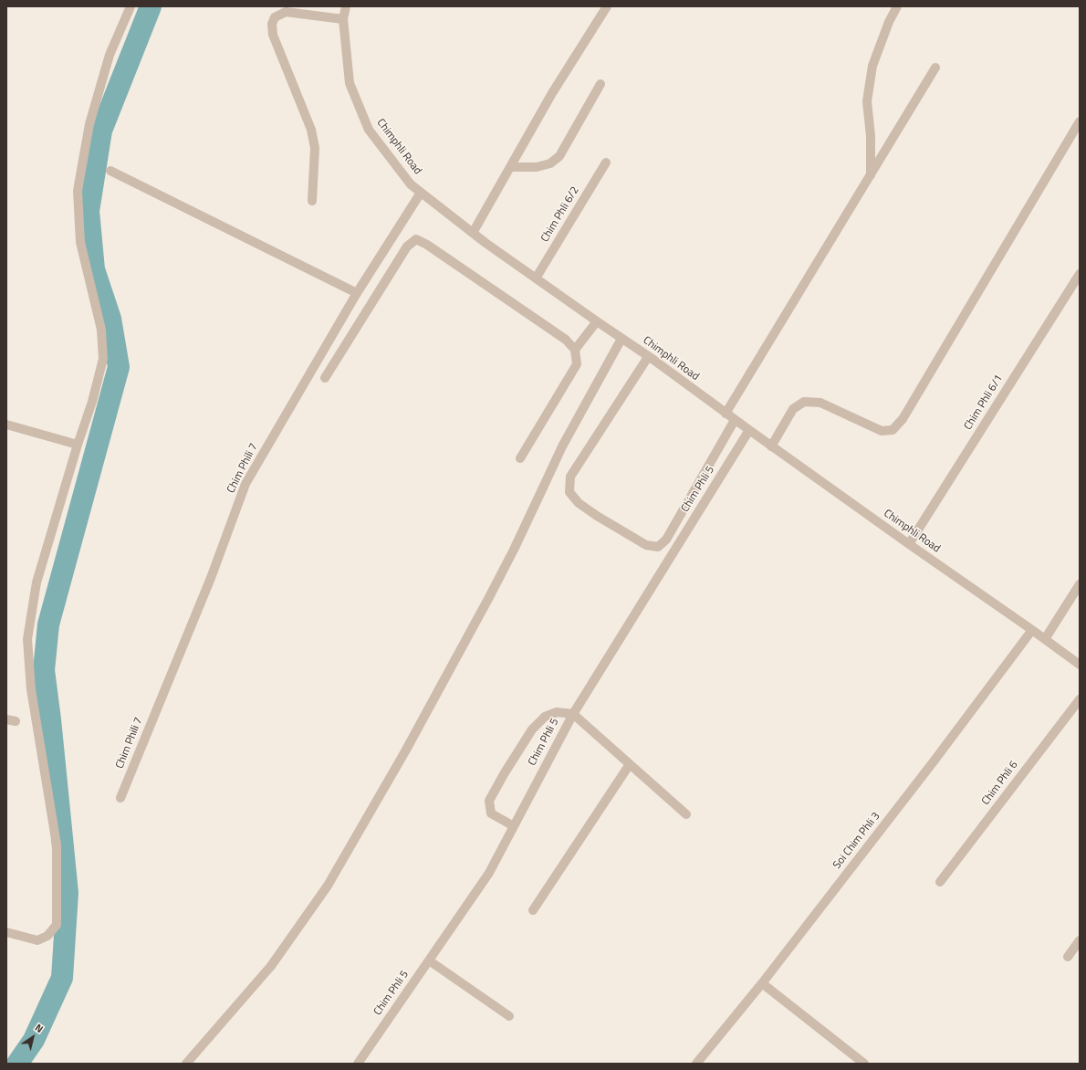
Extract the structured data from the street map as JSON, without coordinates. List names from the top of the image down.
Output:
{
  "streets": {
    "street": [
      "Chimphli Road",
      "Chim Phli 6/2",
      "Chim Phli 6/1",
      "Chim Phili 7",
      "Chim Phli 5",
      "Chim Phli 6",
      "Soi Chim Phli 3"
    ]
  },
  "crossings": [
    ["Chimphli Road", "Chim Phli 6/2"],
    ["Chimphli Road", "Chim Phli 6/1"],
    ["Chimphli Road", "Chim Phili 7"],
    ["Chimphli Road", "Chim Phli 5"],
    ["Chimphli Road", "Soi Chim Phli 3"]
  ],
  "north": "top right"
}
